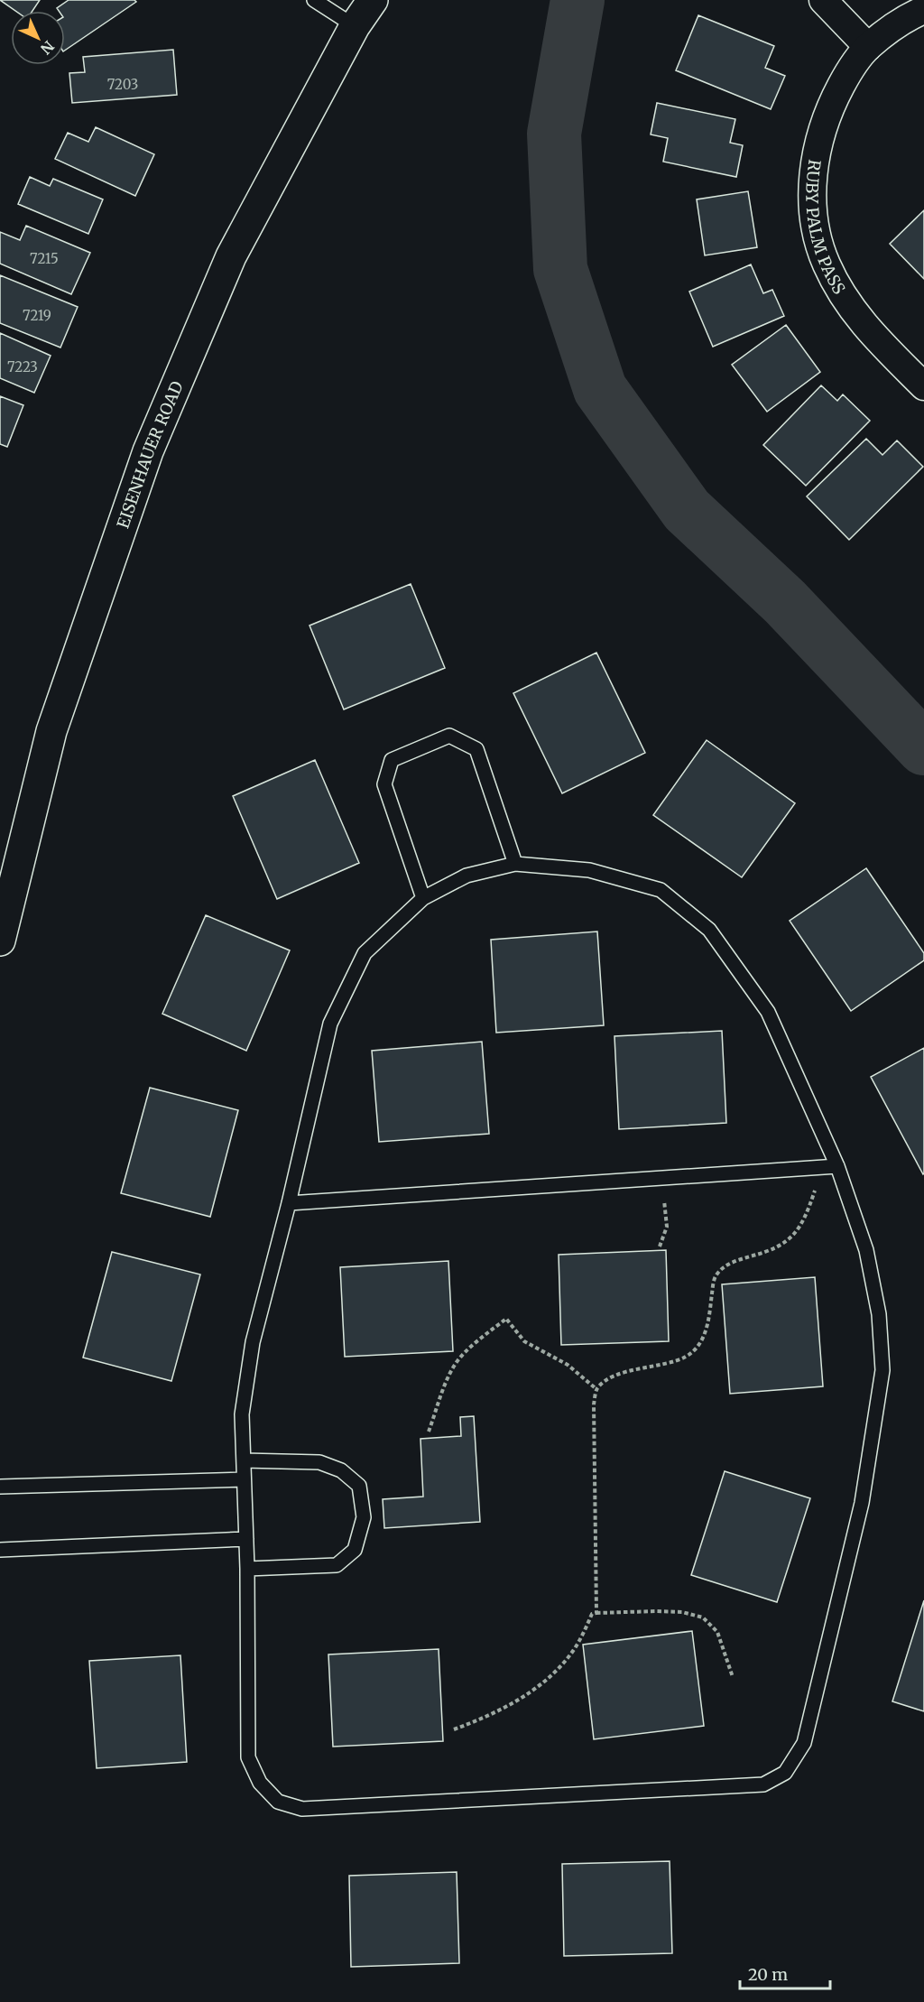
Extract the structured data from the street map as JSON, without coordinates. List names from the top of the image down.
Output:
{
  "streets": {
    "main road": ["EISENHAUER ROAD"],
    "street": ["RUBY PALM PASS"]
  },
  "house_numbers": [
    "7203",
    "7215",
    "7219",
    "7223"
  ],
  "scale_bar": "20 m",
  "north": "bottom right"
}
